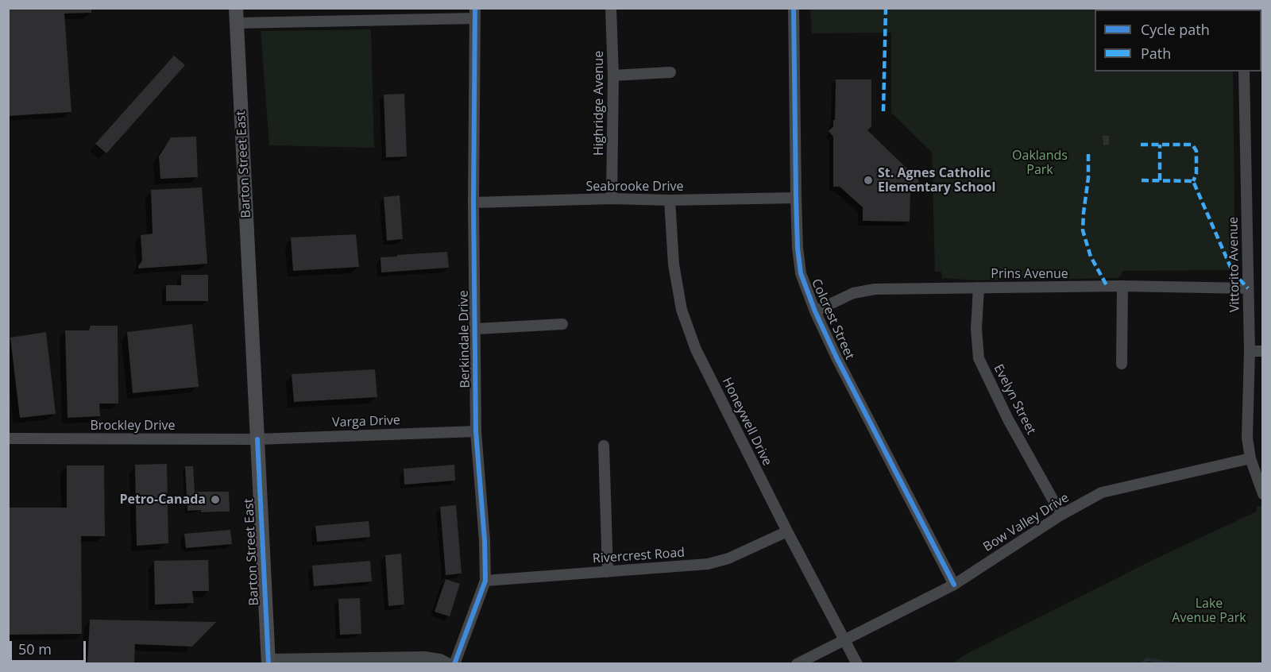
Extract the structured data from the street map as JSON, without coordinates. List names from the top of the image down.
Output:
{
  "streets": {
    "main road": ["Barton Street East"],
    "street": [
      "Highridge Avenue",
      "Seabrooke Drive",
      "Vittorito Avenue",
      "Prins Avenue",
      "Colcrest Street",
      "Berkindale Drive",
      "Evelyn Street",
      "Varga Drive",
      "Honeywell Drive",
      "Brockley Drive",
      "Bow Valley Drive",
      "Rivercrest Road"
    ]
  },
  "crossings": [
    ["Highridge Avenue", "Seabrooke Drive"],
    ["Barton Street East", "Varga Drive"],
    ["Barton Street East", "Brockley Drive"],
    ["Seabrooke Drive", "Colcrest Street"],
    ["Seabrooke Drive", "Berkindale Drive"],
    ["Seabrooke Drive", "Honeywell Drive"],
    ["Vittorito Avenue", "Prins Avenue"],
    ["Vittorito Avenue", "Bow Valley Drive"],
    ["Prins Avenue", "Colcrest Street"],
    ["Prins Avenue", "Evelyn Street"],
    ["Colcrest Street", "Bow Valley Drive"],
    ["Berkindale Drive", "Varga Drive"],
    ["Berkindale Drive", "Rivercrest Road"],
    ["Evelyn Street", "Bow Valley Drive"],
    ["Varga Drive", "Brockley Drive"],
    ["Honeywell Drive", "Bow Valley Drive"],
    ["Honeywell Drive", "Rivercrest Road"]
  ],
  "parks": ["Oaklands Park", "Lake Avenue Park"],
  "places": ["St. Agnes Catholic Elementary School", "Petro-Canada"],
  "legend": ["Cycle path", "Path"],
  "scale_bar": "50 m"
}
